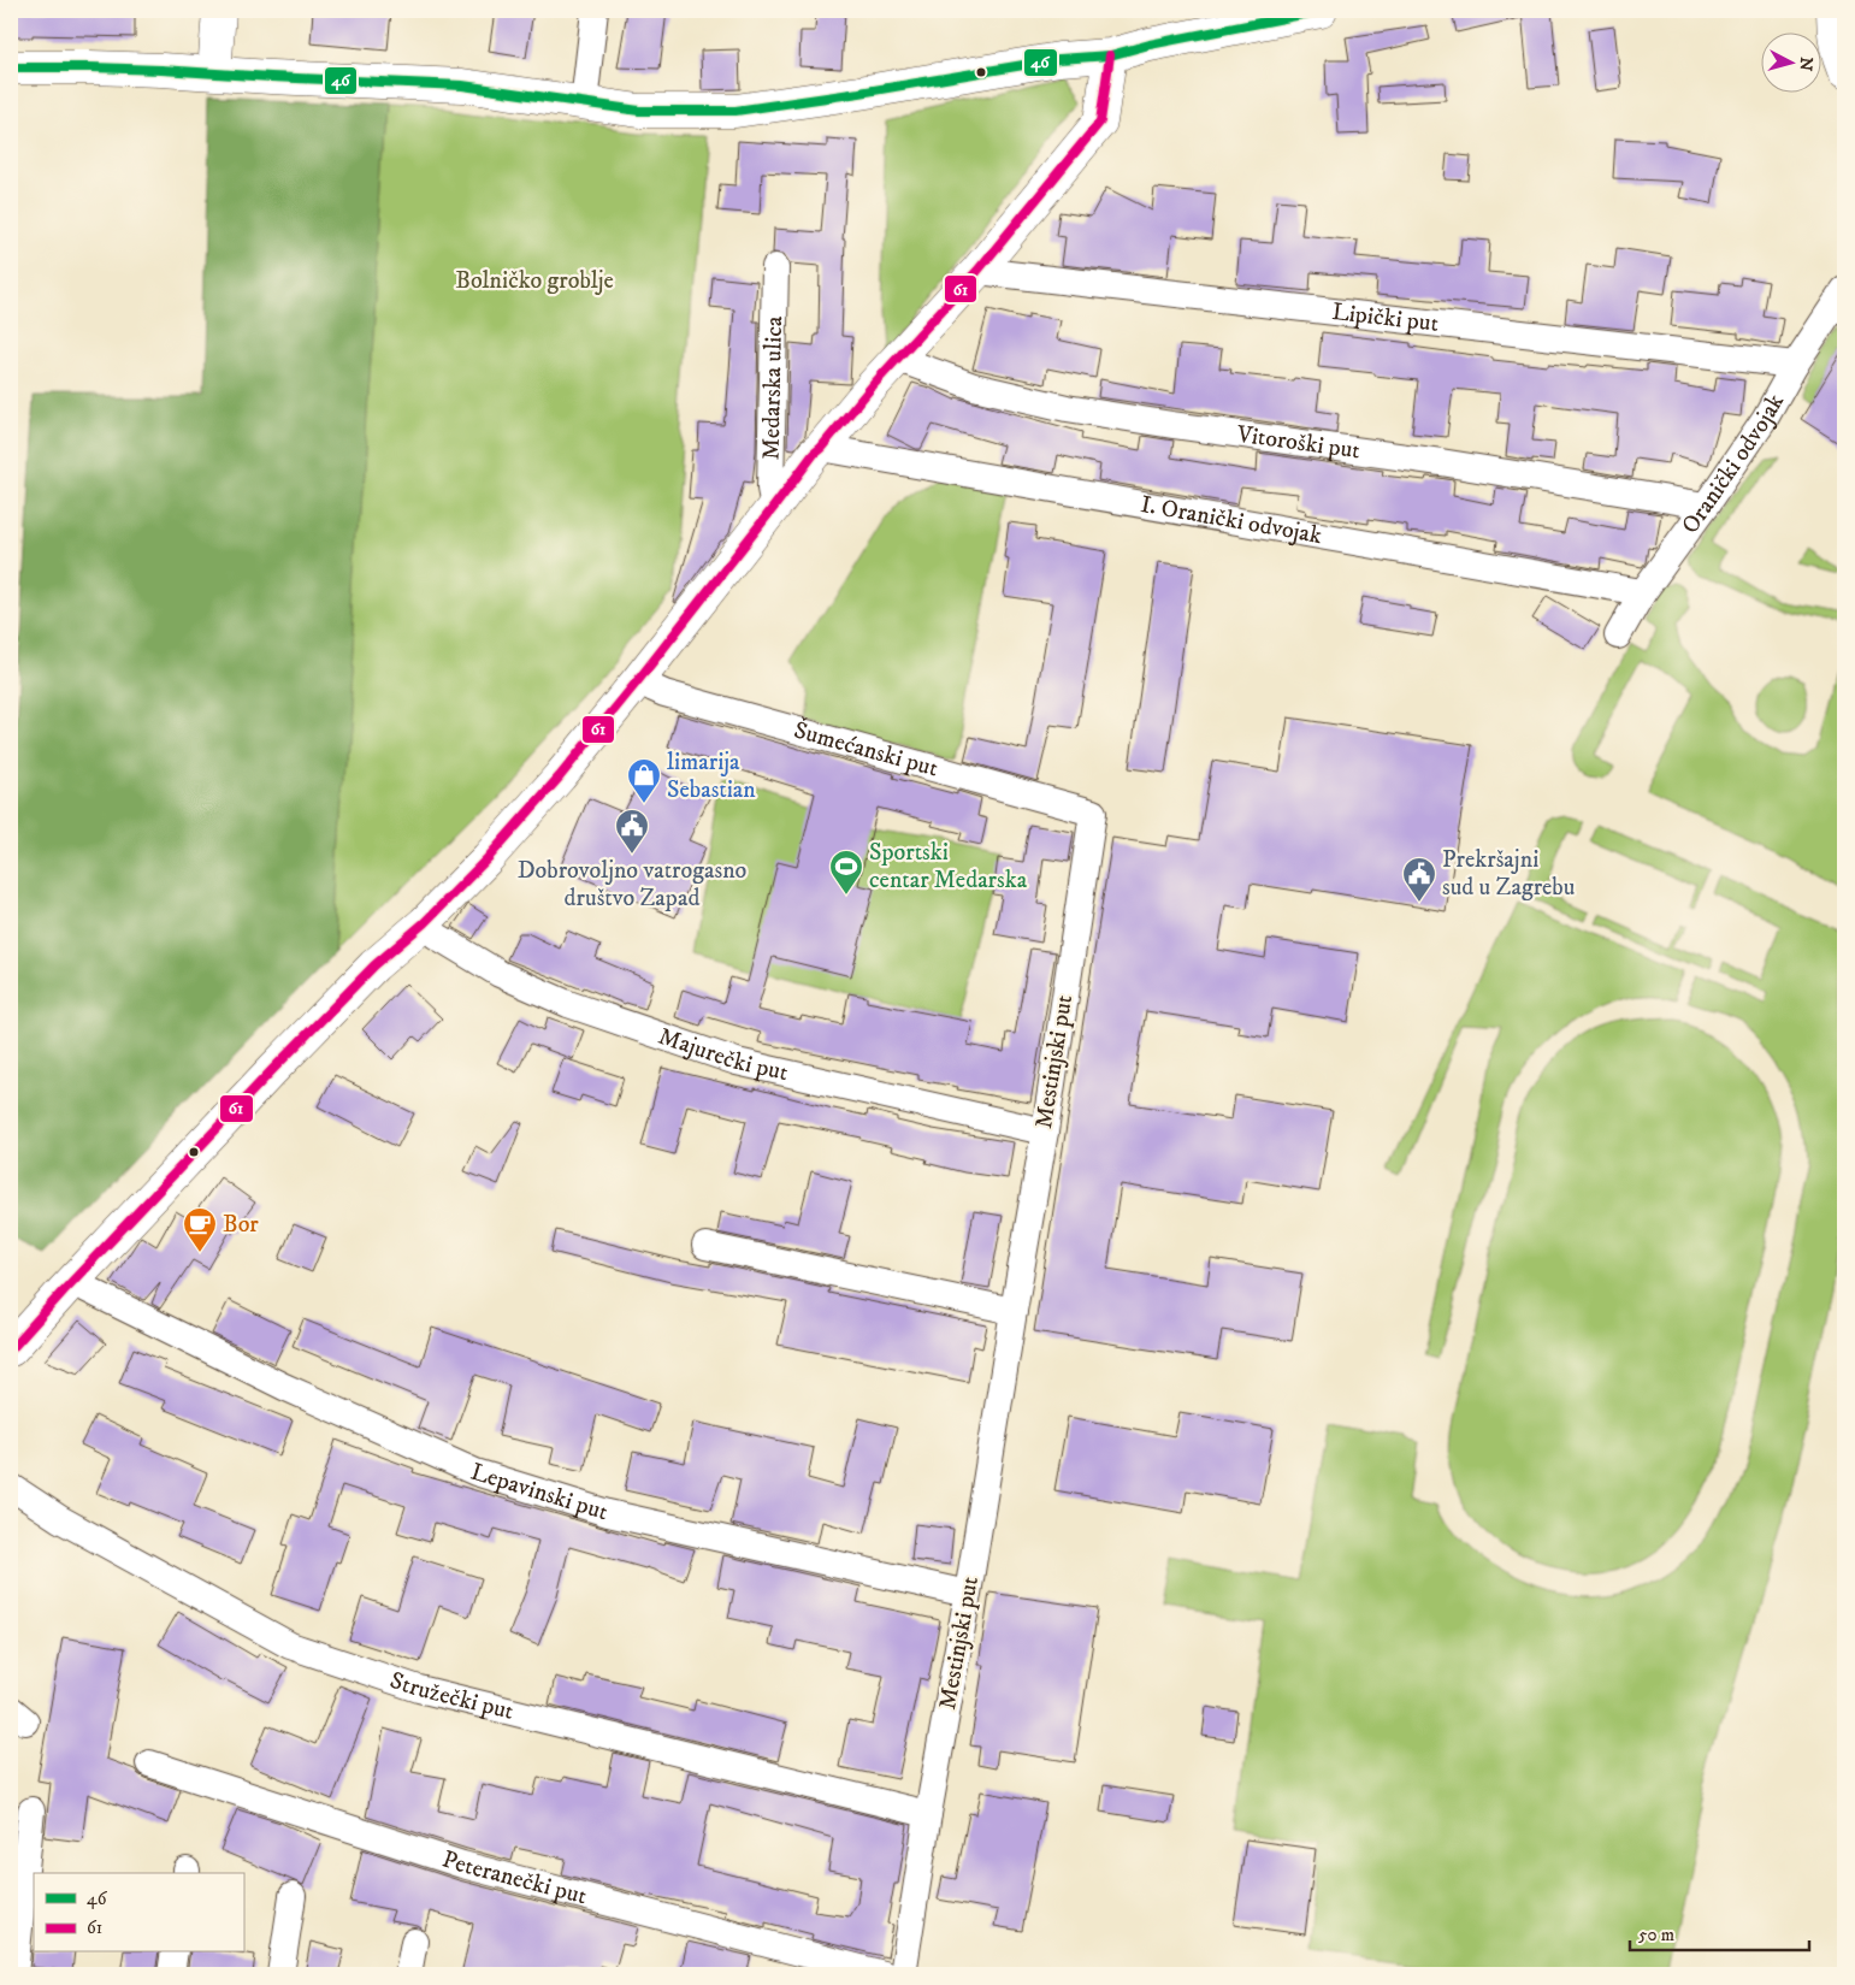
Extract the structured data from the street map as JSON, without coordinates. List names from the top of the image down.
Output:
{
  "streets": {
    "street": [
      "Lipički put",
      "Medarska ulica",
      "Vitoroški put",
      "Oranički odvojak",
      "I. Oranički odvojak",
      "Šumećanski put",
      "Majurečki put",
      "Mestinjski put",
      "Lepavinski put",
      "Stružečki put",
      "Peteranečki put"
    ]
  },
  "crossings": [
    ["Lipički put", "Medarska ulica"],
    ["Lipički put", "Oranički odvojak"],
    ["Medarska ulica", "Vitoroški put"],
    ["Medarska ulica", "I. Oranički odvojak"],
    ["Medarska ulica", "Šumećanski put"],
    ["Medarska ulica", "Majurečki put"],
    ["Medarska ulica", "Lepavinski put"],
    ["Vitoroški put", "Oranički odvojak"],
    ["Oranički odvojak", "I. Oranički odvojak"],
    ["Šumećanski put", "Mestinjski put"],
    ["Majurečki put", "Mestinjski put"],
    ["Mestinjski put", "Lepavinski put"],
    ["Mestinjski put", "Stružečki put"]
  ],
  "parks": ["Bolničko groblje"],
  "places": {
    "shop": ["limarija Sebastian"],
    "public building": ["Dobrovoljno vatrogasno društvo Zapad", "Prekršajni sud u Zagrebu"],
    "sports": ["Sportski centar Medarska"],
    "cafe": ["Bor"]
  },
  "lines": ["transit line 46", "transit line 61"],
  "legend": ["46", "61"],
  "scale_bar": "50 m",
  "north": "right"
}
